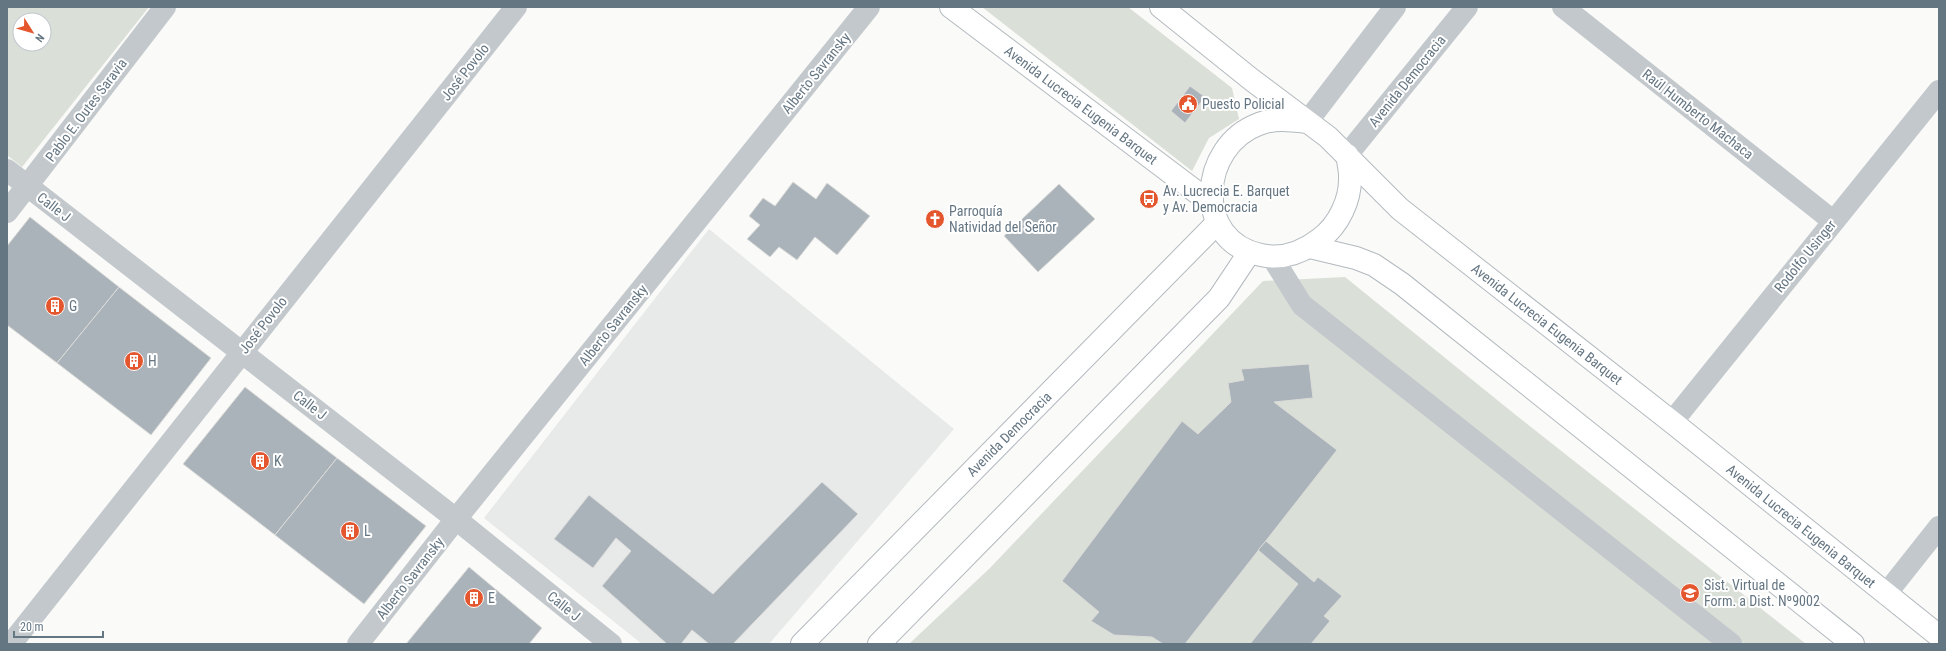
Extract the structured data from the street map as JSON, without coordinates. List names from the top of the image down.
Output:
{
  "streets": {
    "main road": ["Avenida Democracia", "Avenida Lucrecia Eugenia Barquet"],
    "street": [
      "José Povolo",
      "Alberto Savransky",
      "Pablo E. Outes Saravia",
      "Raúl Humberto Machaca",
      "Calle J",
      "Rodolfo Usinger"
    ]
  },
  "crossings": [
    ["José Povolo", "Calle J"],
    ["Alberto Savransky", "Calle J"],
    ["Avenida Democracia", "Avenida Lucrecia Eugenia Barquet"],
    ["Avenida Lucrecia Eugenia Barquet", "Rodolfo Usinger"],
    ["Pablo E. Outes Saravia", "Calle J"],
    ["Raúl Humberto Machaca", "Rodolfo Usinger"]
  ],
  "places": {
    "public building": ["Puesto Policial"],
    "bus stop": ["Av. Lucrecia E. Barquet y Av. Democracia"],
    "church": ["Parroquía Natividad del Señor"],
    "building": [
      "G",
      "H",
      "K",
      "L",
      "E"
    ],
    "school or university": ["Sist. Virtual de Form. a Dist. Nº9002"]
  },
  "scale_bar": "20 m",
  "north": "bottom right"
}
